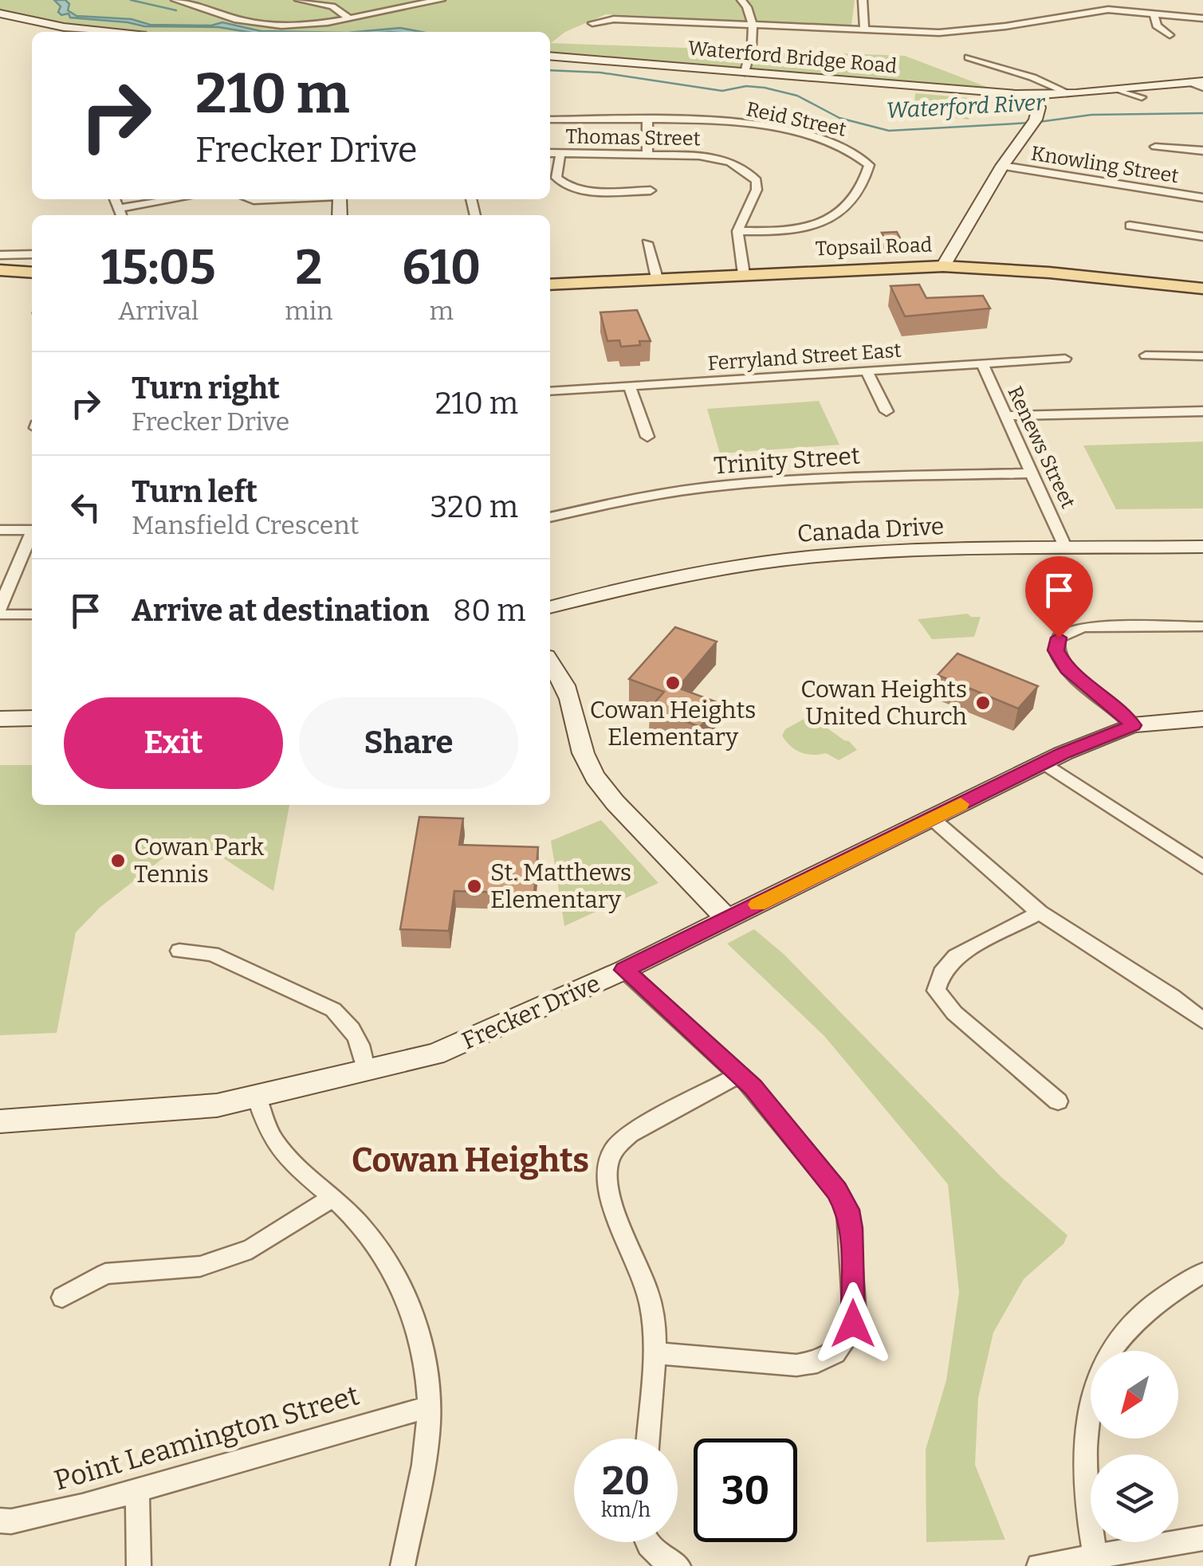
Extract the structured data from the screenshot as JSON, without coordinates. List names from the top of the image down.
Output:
{
  "streets": {
    "main road": ["Topsail Road"],
    "street": [
      "Waterford Bridge Road",
      "Reid Street",
      "Thomas Street",
      "Knowling Street",
      "Ferryland Street East",
      "Renews Street",
      "Trinity Street",
      "Canada Drive",
      "Frecker Drive",
      "Point Leamington Street"
    ]
  },
  "crossings": [
    ["Reid Street", "Thomas Street"],
    ["Ferryland Street East", "Renews Street"],
    ["Renews Street", "Trinity Street"],
    ["Renews Street", "Canada Drive"]
  ],
  "districts": ["Cowan Heights"],
  "water": ["Waterford River"],
  "places": [
    "Cowan Heights Elementary",
    "Cowan Heights United Church",
    "Cowan Park Tennis",
    "St. Matthews Elementary"
  ],
  "north": "bottom left",
  "page": {
    "turn": ["210 m", "Frecker Drive"],
    "eta": [
      "15:05",
      "Arrival",
      "2",
      "min",
      "610",
      "m"
    ],
    "list": [
      {
        "name": "Turn right",
        "note": "Frecker Drive",
        "value": "210 m"
      },
      {
        "name": "Turn left",
        "note": "Mansfield Crescent",
        "value": "320 m"
      },
      {
        "name": "Arrive at destination",
        "value": "80 m"
      }
    ],
    "buttons": ["Exit", "Share"],
    "speed": "20 km/h",
    "limit": "30"
  }
}
